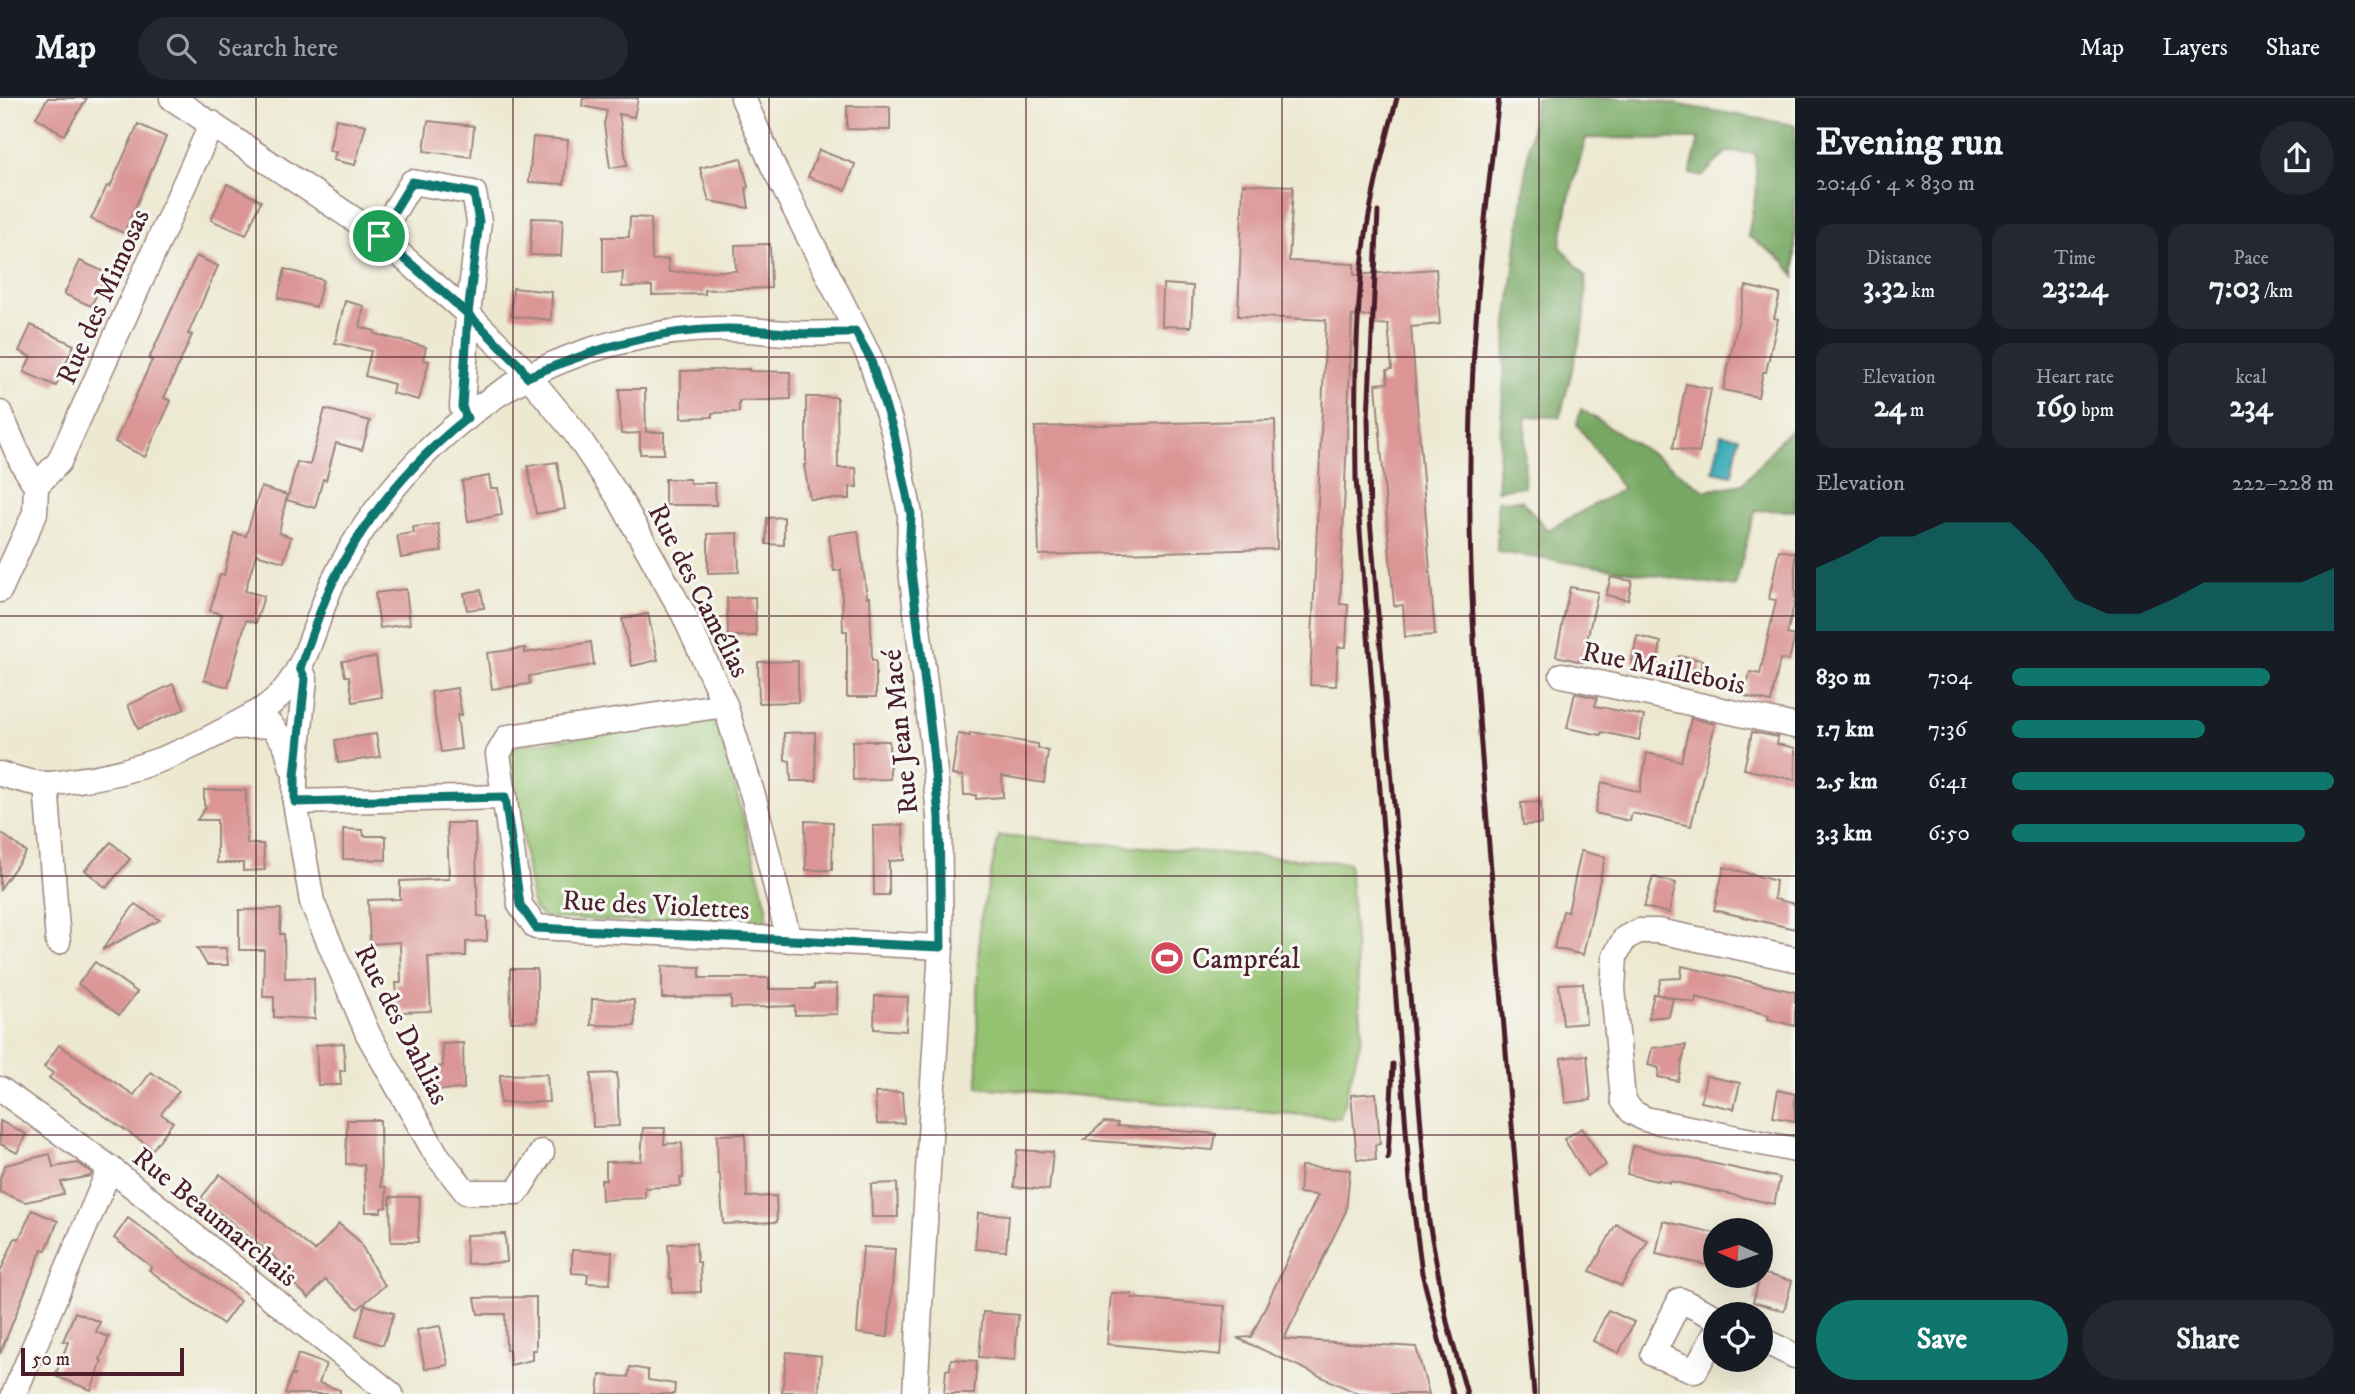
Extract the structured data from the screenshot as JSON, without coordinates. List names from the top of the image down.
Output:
{
  "streets": {
    "street": [
      "Rue des Mimosas",
      "Rue des Camélias",
      "Rue Maillebois",
      "Rue Jean Macé",
      "Rue des Violettes",
      "Rue des Dahlias",
      "Rue Beaumarchais"
    ]
  },
  "crossings": [
    ["Rue des Mimosas", "Rue des Camélias"],
    ["Rue des Camélias", "Rue des Violettes"],
    ["Rue des Camélias", "Rue des Dahlias"],
    ["Rue Jean Macé", "Rue des Violettes"],
    ["Rue Jean Macé", "Rue des Dahlias"]
  ],
  "places": {
    "sports": ["Campréal"]
  },
  "scale_bar": "50 m",
  "north": "left",
  "page": {
    "header": "Map",
    "search": "Search here",
    "nav": ["Map", "Layers", "Share"],
    "heading": ["Evening run", "20:46 · 4 × 830 m"],
    "stats": [
      ["Distance", "3.32 km"],
      ["Time", "23:24"],
      ["Pace", "7:03 /km"],
      ["Elevation", "24 m"],
      ["Heart rate", "169 bpm"],
      ["kcal", "234"]
    ],
    "chart": ["Elevation", "222–228 m"],
    "list": [
      {
        "name": "830 m",
        "note": "7:04"
      },
      {
        "name": "1.7 km",
        "note": "7:36"
      },
      {
        "name": "2.5 km",
        "note": "6:41"
      },
      {
        "name": "3.3 km",
        "note": "6:50"
      }
    ],
    "buttons": ["Save", "Share"],
    "scale": "50 m"
  }
}
